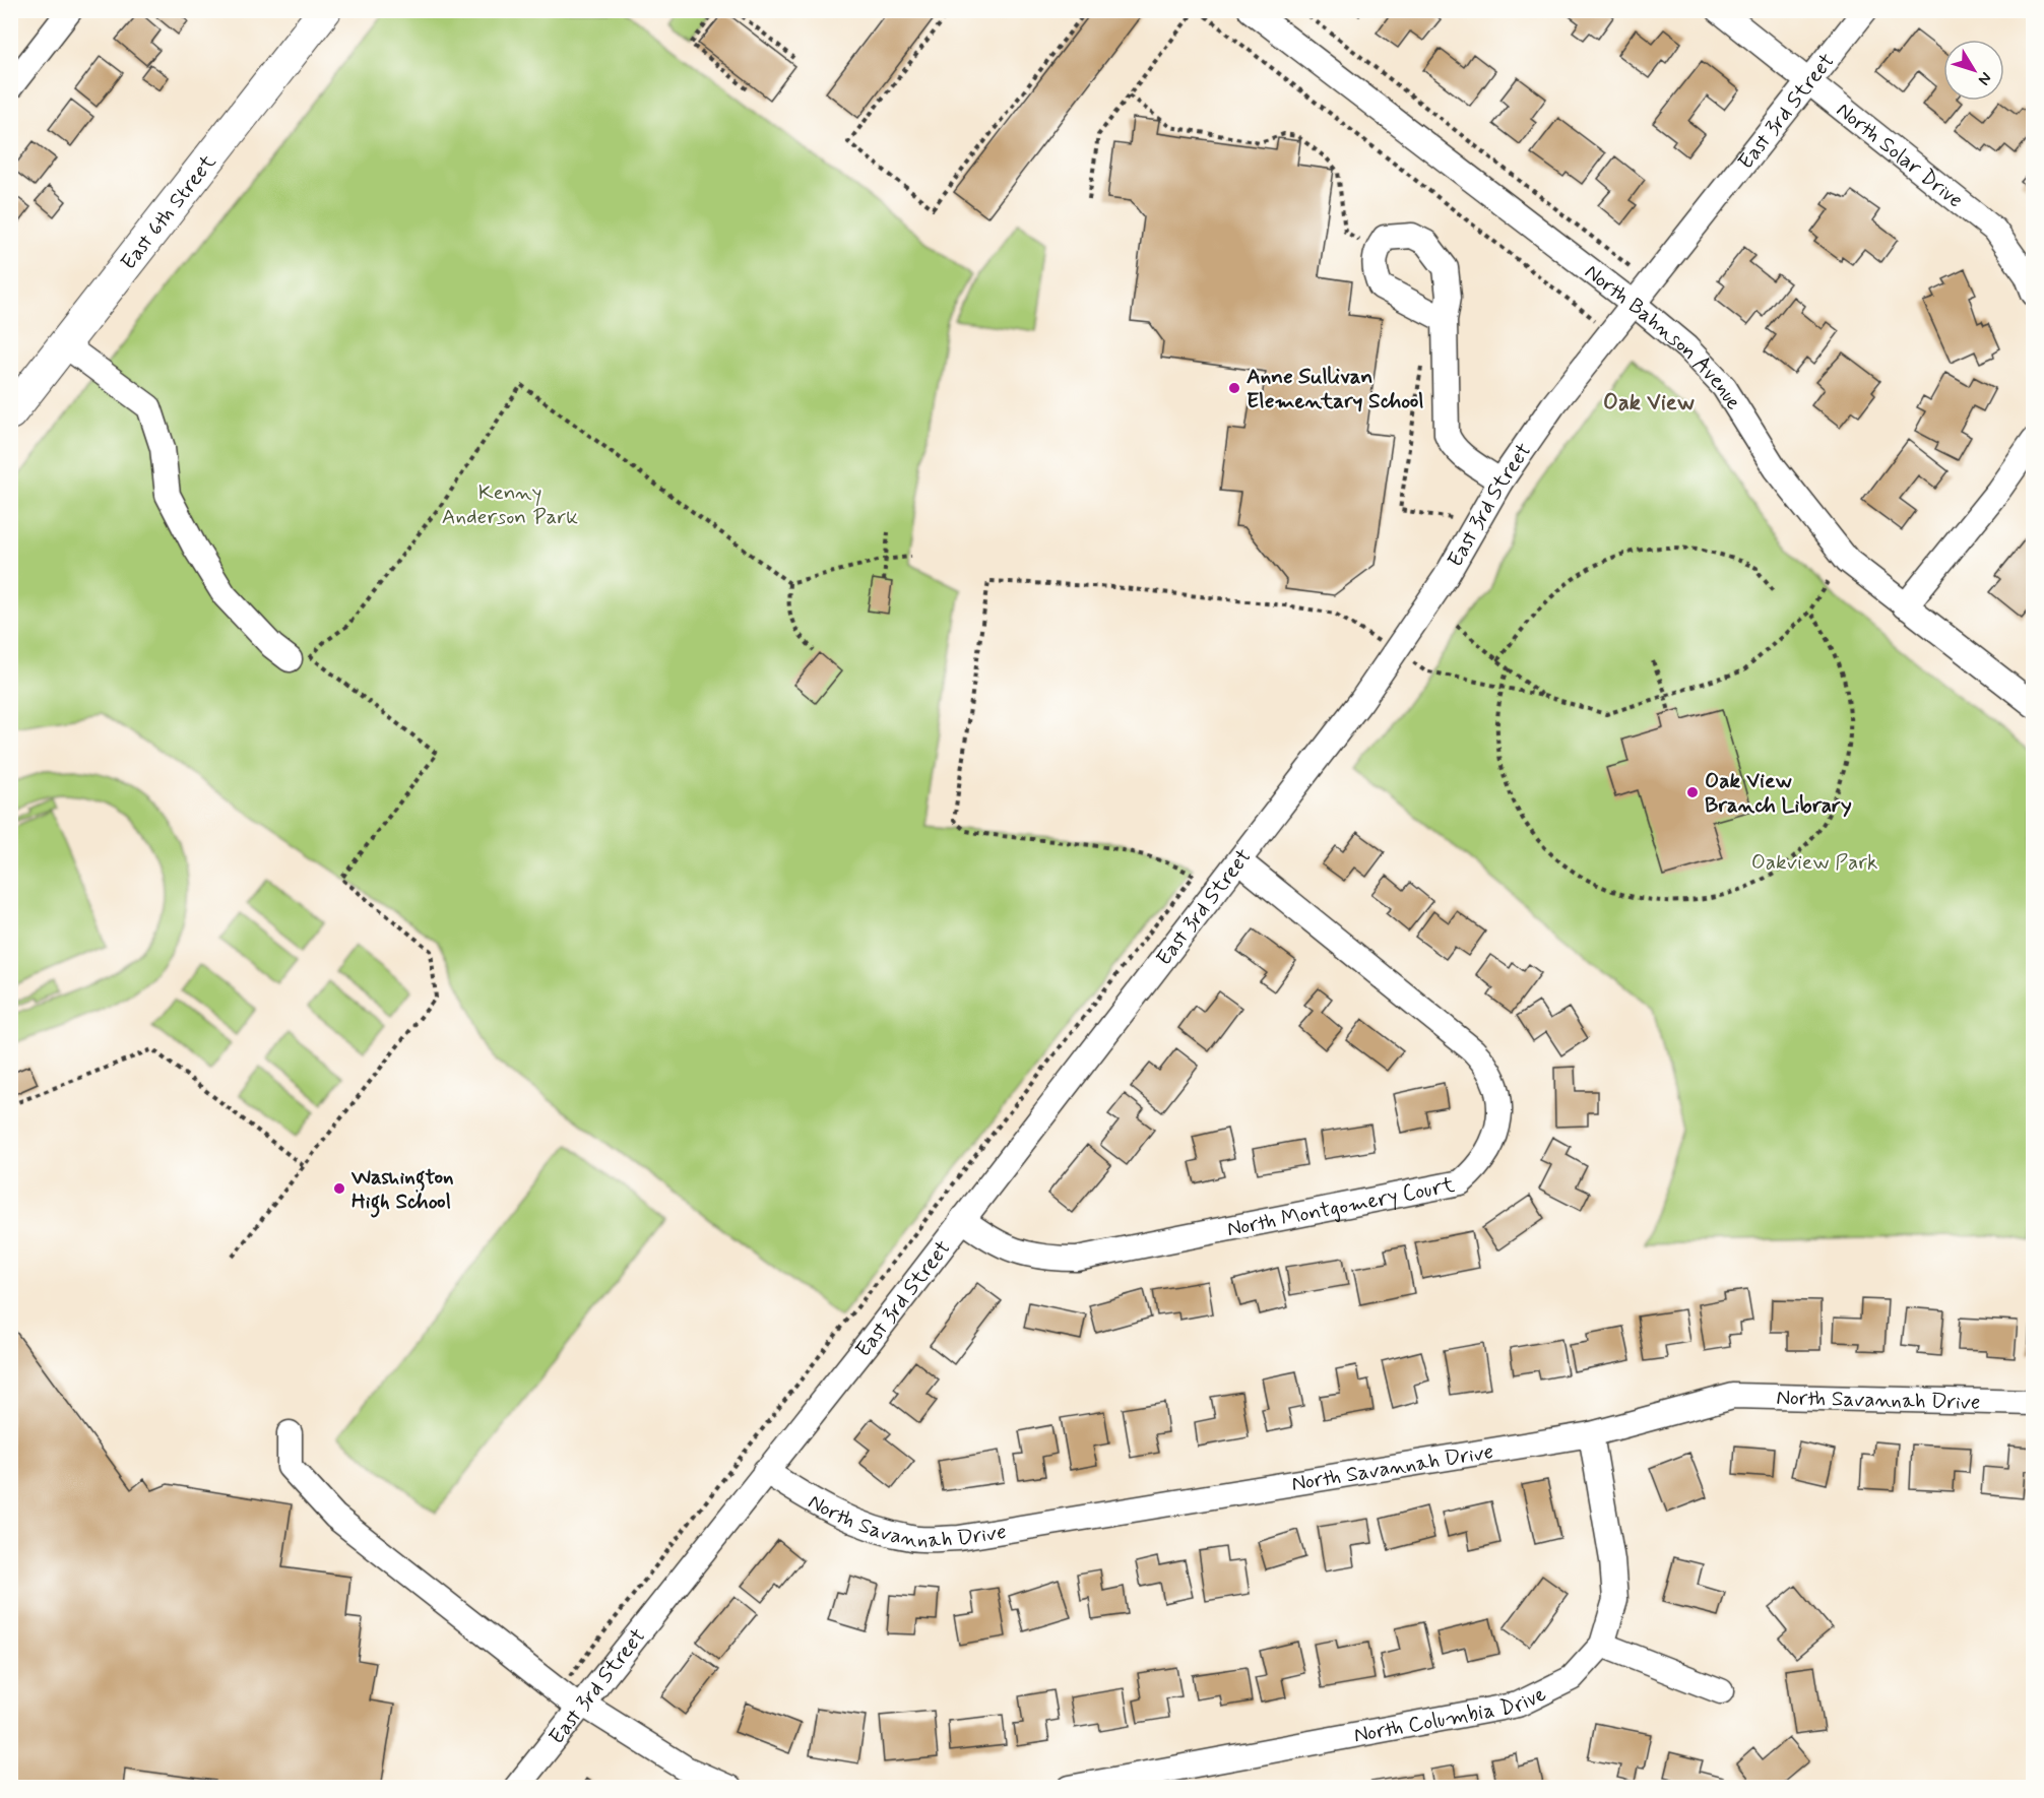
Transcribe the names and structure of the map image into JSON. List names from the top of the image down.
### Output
{
  "streets": {
    "main road": ["East 6th Street"],
    "street": [
      "East 3rd Street",
      "North Solar Drive",
      "North Bahnson Avenue",
      "North Montgomery Court",
      "North Savannah Drive",
      "North Columbia Drive"
    ]
  },
  "crossings": [
    ["East 3rd Street", "North Solar Drive"],
    ["East 3rd Street", "North Bahnson Avenue"],
    ["East 3rd Street", "North Montgomery Court"],
    ["East 3rd Street", "North Savannah Drive"],
    ["North Savannah Drive", "North Columbia Drive"]
  ],
  "districts": ["Oak View"],
  "parks": ["Kenny Anderson Park", "Oakview Park"],
  "places": ["Anne Sullivan Elementary School", "Oak View Branch Library", "Washington High School"],
  "north": "bottom right"
}
